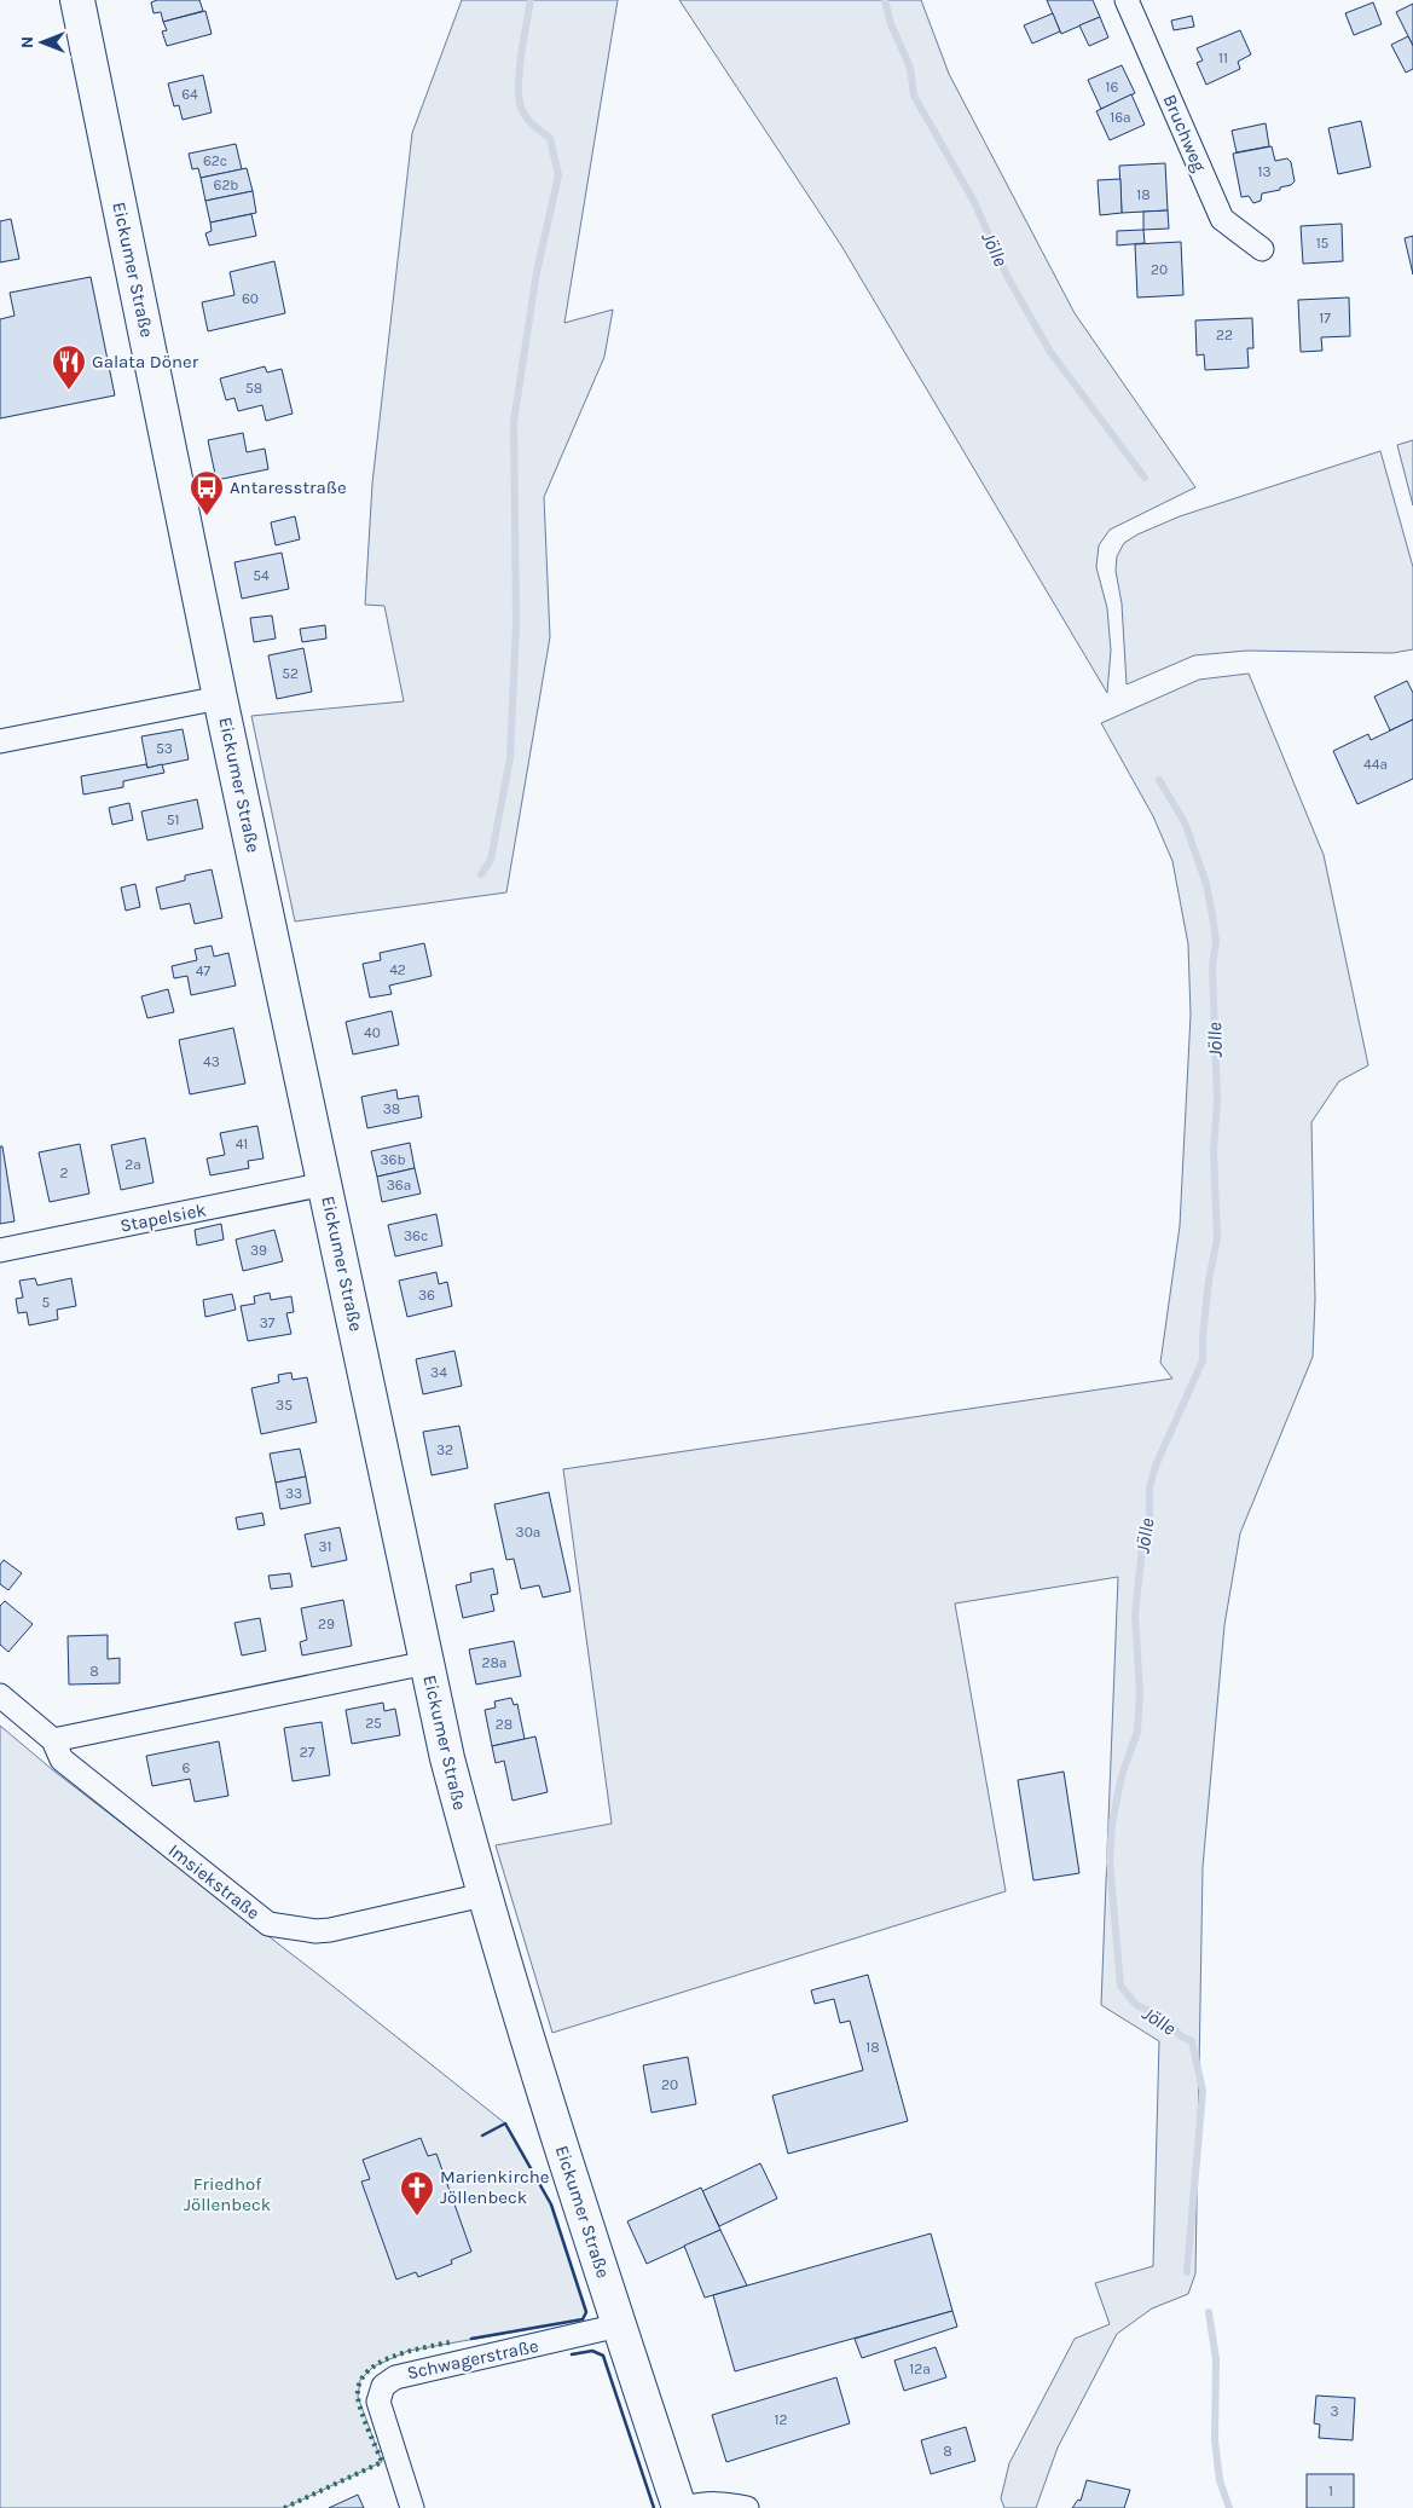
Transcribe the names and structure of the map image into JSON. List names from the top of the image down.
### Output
{
  "streets": {
    "main road": ["Eickumer Straße"],
    "street": [
      "Bruchweg",
      "Stapelsiek",
      "Imsiekstraße",
      "Schwagerstraße"
    ]
  },
  "crossings": [
    ["Eickumer Straße", "Stapelsiek"],
    ["Eickumer Straße", "Imsiekstraße"],
    ["Eickumer Straße", "Schwagerstraße"]
  ],
  "water": ["Jölle"],
  "parks": ["Friedhof Jöllenbeck"],
  "places": {
    "restaurant": ["Galata Döner"],
    "bus stop": ["Antaresstraße"],
    "church": ["Marienkirche Jöllenbeck"]
  },
  "house_numbers": [
    "11",
    "16",
    "64",
    "16a",
    "62c",
    "13",
    "62b",
    "18",
    "15",
    "20",
    "60",
    "17",
    "22",
    "58",
    "54",
    "52",
    "53",
    "44a",
    "51",
    "42",
    "47",
    "40",
    "43",
    "38",
    "41",
    "36b",
    "2a",
    "2",
    "36a",
    "36c",
    "39",
    "36",
    "5",
    "37",
    "34",
    "35",
    "32",
    "33",
    "30a",
    "31",
    "29",
    "28a",
    "8",
    "25",
    "28",
    "27",
    "6",
    "18",
    "20",
    "12a",
    "3",
    "12",
    "8",
    "1"
  ],
  "north": "left"
}
